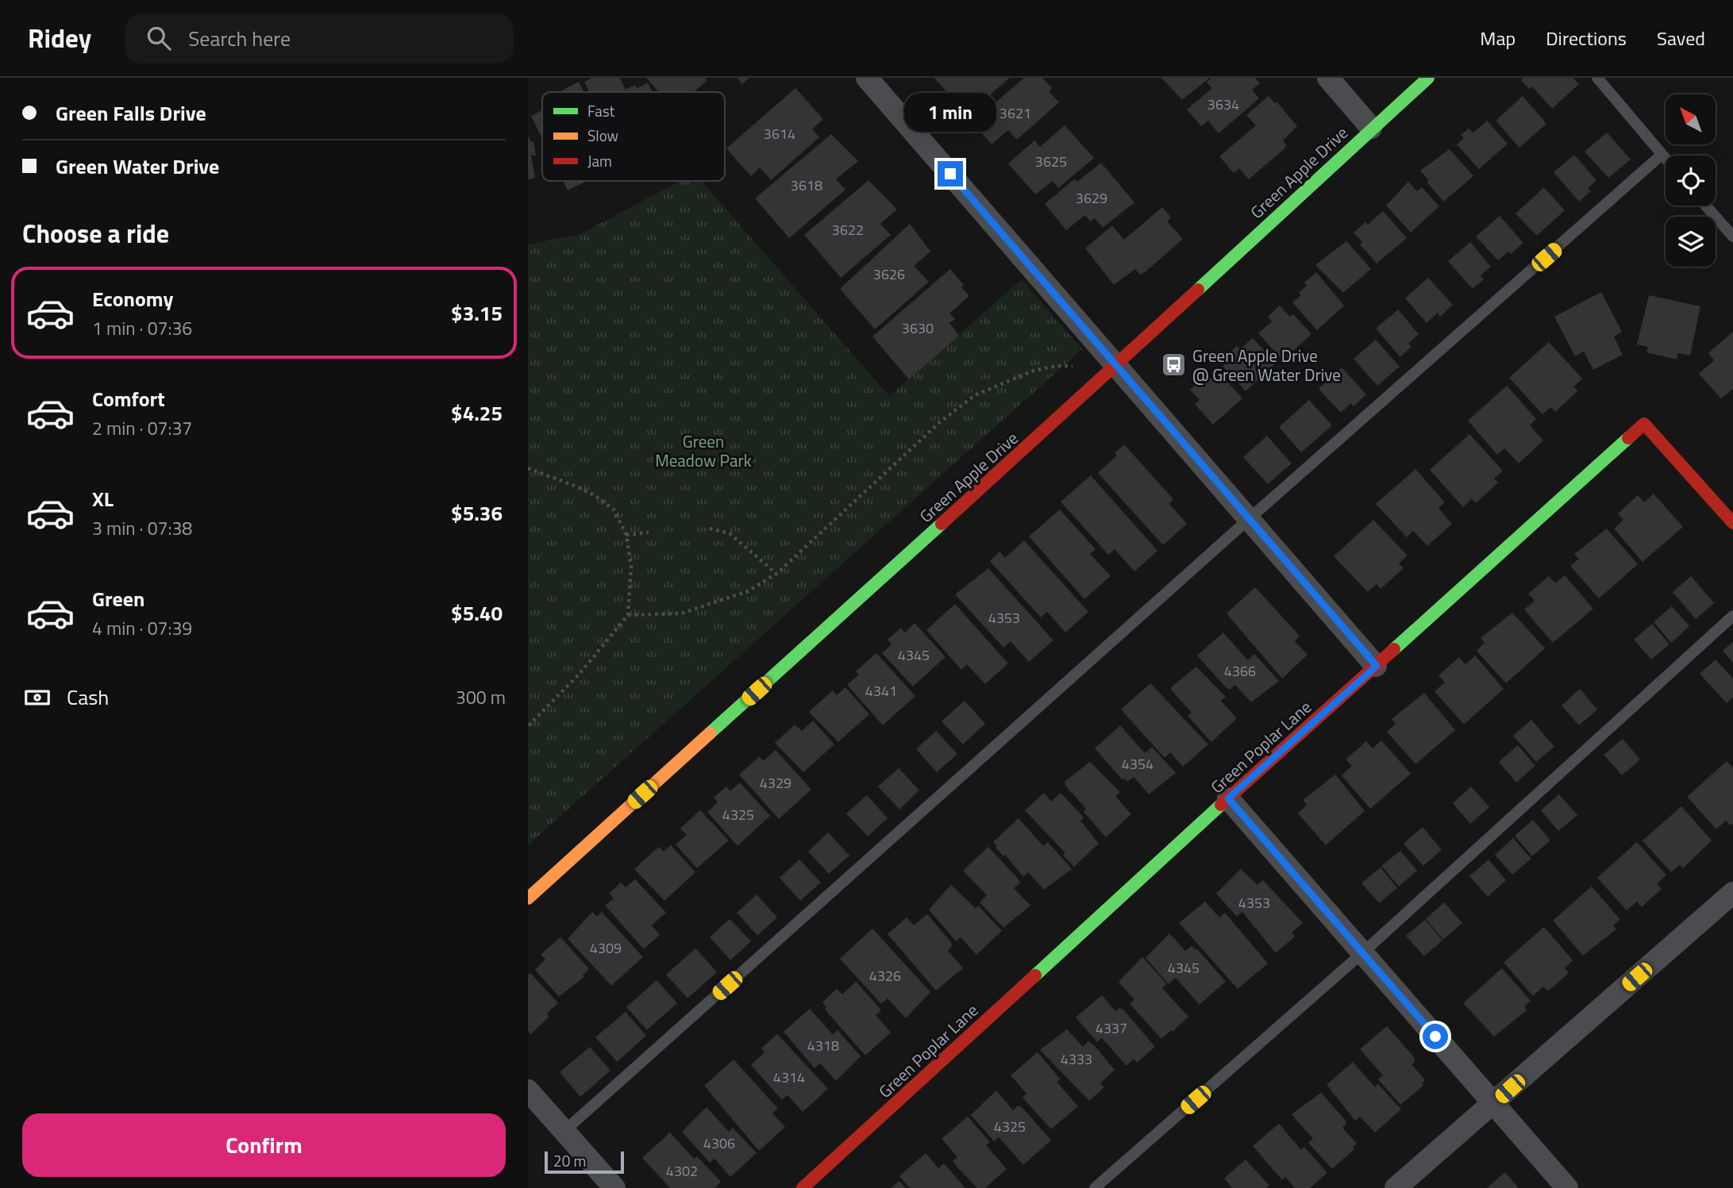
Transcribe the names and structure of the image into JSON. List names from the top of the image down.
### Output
{
  "streets": {
    "street": ["Green Apple Drive", "Green Poplar Lane"]
  },
  "parks": ["Green Meadow Park"],
  "places": {
    "bus stop": ["Green Apple Drive @ Green Water Drive"]
  },
  "house_numbers": [
    "3634",
    "3621",
    "3614",
    "3625",
    "3618",
    "3629",
    "3622",
    "3626",
    "3630",
    "4353",
    "4345",
    "4366",
    "4341",
    "4354",
    "4329",
    "4325",
    "4353",
    "4309",
    "4345",
    "4326",
    "4337",
    "4318",
    "4333",
    "4314",
    "4325",
    "4306",
    "4302"
  ],
  "legend": ["Fast", "Slow", "Jam"],
  "scale_bar": "20 m",
  "north": "top left",
  "page": {
    "header": "Ridey",
    "search": "Search here",
    "nav": ["Map", "Directions", "Saved"],
    "banner": ["Green Falls Drive", "Green Water Drive"],
    "bubble": "1 min",
    "heading": "Choose a ride",
    "list": [
      {
        "name": "Economy",
        "note": "1 min · 07:36",
        "value": "$3.15"
      },
      {
        "name": "Comfort",
        "note": "2 min · 07:37",
        "value": "$4.25"
      },
      {
        "name": "XL",
        "note": "3 min · 07:38",
        "value": "$5.36"
      },
      {
        "name": "Green",
        "note": "4 min · 07:39",
        "value": "$5.40"
      }
    ],
    "pay": ["Cash", "300 m"],
    "buttons": "Confirm",
    "scale": "20 m"
  }
}
